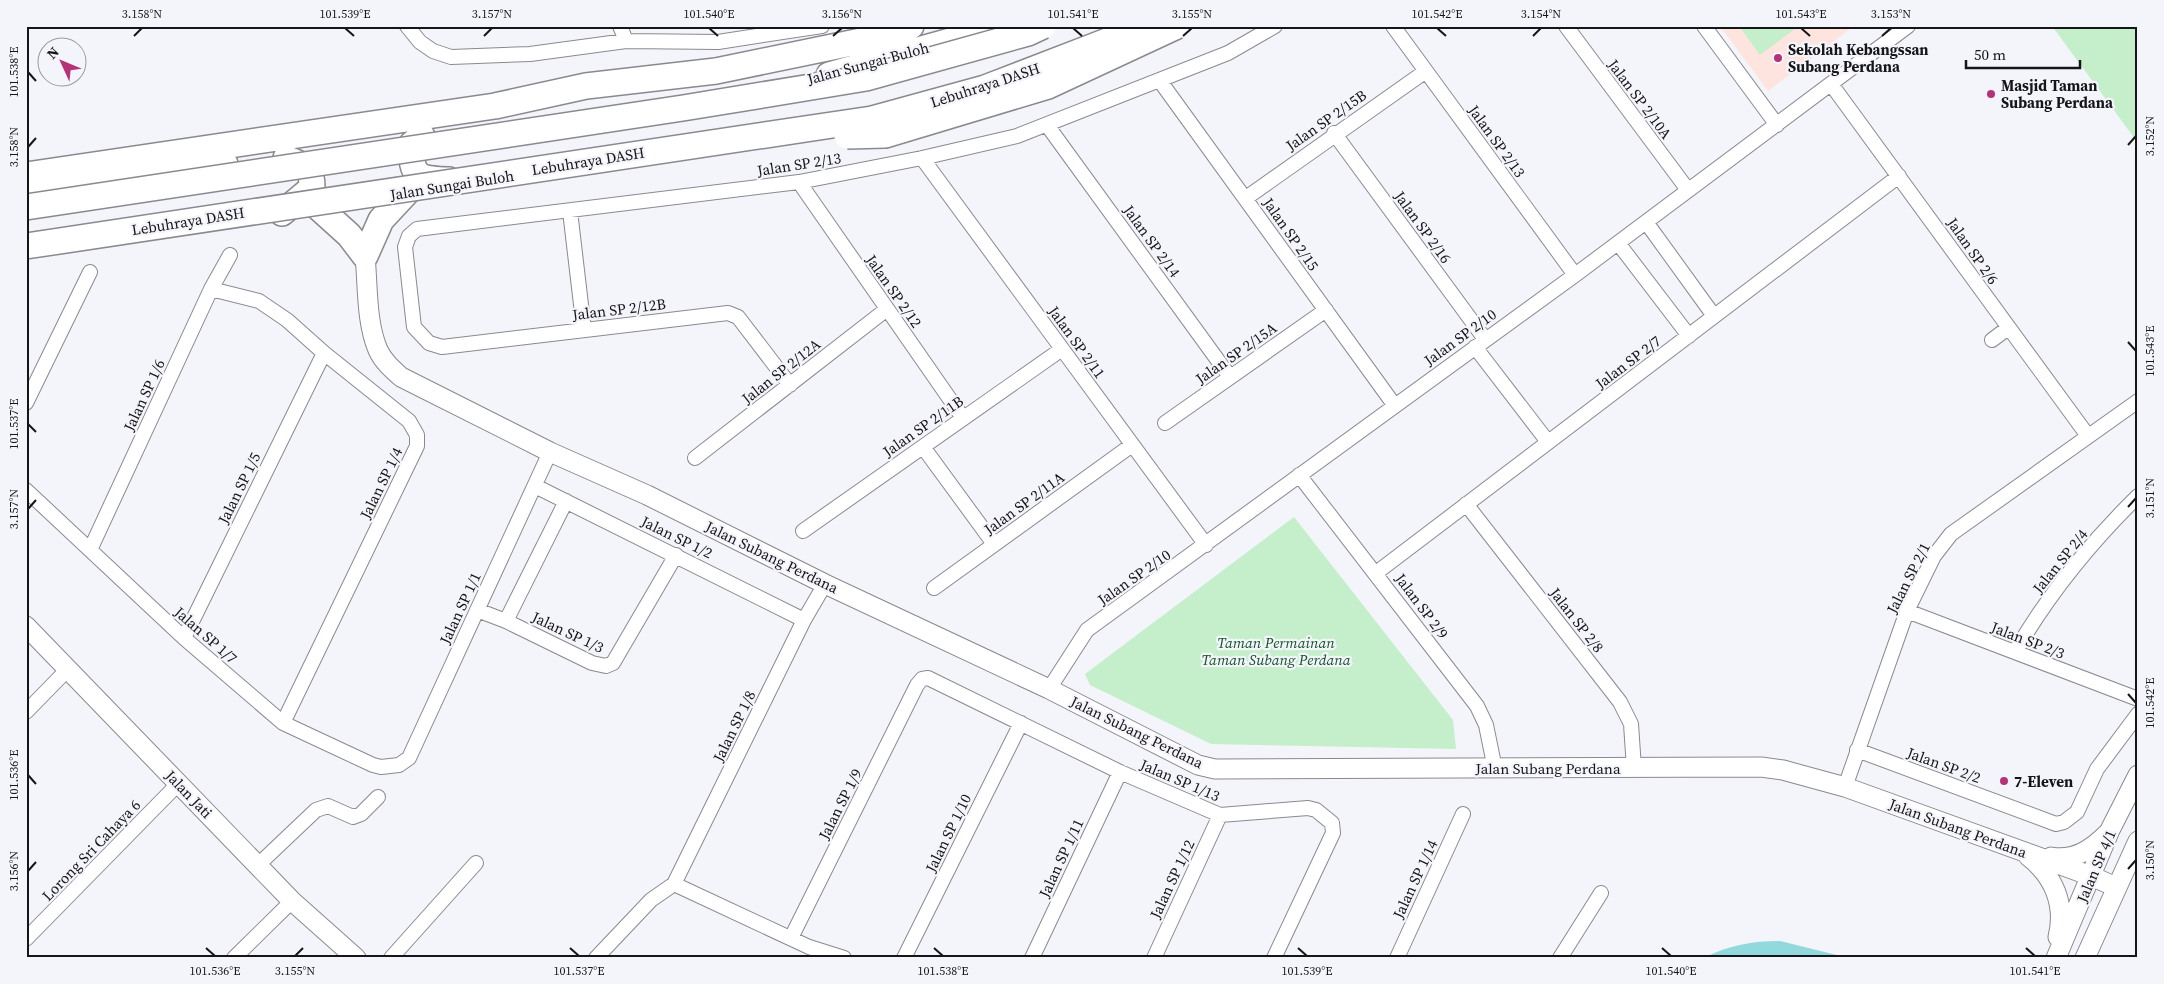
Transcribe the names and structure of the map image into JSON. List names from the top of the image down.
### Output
{
  "streets": {
    "highway": ["Jalan Sungai Buloh", "Lebuhraya DASH"],
    "street": [
      "Jalan SP 2/10A",
      "Jalan SP 2/15B",
      "Jalan SP 2/13",
      "Jalan SP 2/16",
      "Jalan SP 2/15",
      "Jalan SP 2/14",
      "Jalan SP 2/6",
      "Jalan SP 2/12",
      "Jalan SP 2/12B",
      "Jalan SP 2/10",
      "Jalan SP 2/11",
      "Jalan SP 2/15A",
      "Jalan SP 2/7",
      "Jalan SP 2/12A",
      "Jalan SP 1/6",
      "Jalan SP 2/11B",
      "Jalan SP 1/4",
      "Jalan SP 1/5",
      "Jalan SP 2/11A",
      "Jalan SP 1/2",
      "Jalan Subang Perdana",
      "Jalan SP 2/4",
      "Jalan SP 2/1",
      "Jalan SP 2/9",
      "Jalan SP 1/1",
      "Jalan SP 2/8",
      "Jalan SP 1/3",
      "Jalan SP 1/7",
      "Jalan SP 2/3",
      "Jalan SP 1/8",
      "Jalan SP 2/2",
      "Jalan SP 1/13",
      "Jalan Jati",
      "Jalan SP 1/9",
      "Jalan SP 1/10",
      "Lorong Sri Cahaya 6",
      "Jalan SP 1/11",
      "Jalan SP 4/1",
      "Jalan SP 1/12",
      "Jalan SP 1/14"
    ]
  },
  "crossings": [
    ["Jalan Sungai Buloh", "Lebuhraya DASH"],
    ["Jalan SP 2/10A", "Jalan SP 2/10"],
    ["Jalan SP 2/15B", "Jalan SP 2/13"],
    ["Jalan SP 2/15B", "Jalan SP 2/16"],
    ["Jalan SP 2/15B", "Jalan SP 2/15"],
    ["Jalan SP 2/13", "Jalan SP 2/15"],
    ["Jalan SP 2/13", "Jalan SP 2/14"],
    ["Jalan SP 2/13", "Jalan SP 2/12"],
    ["Jalan SP 2/13", "Jalan SP 2/12B"],
    ["Jalan SP 2/13", "Jalan SP 2/10"],
    ["Jalan SP 2/13", "Jalan SP 2/11"],
    ["Jalan SP 2/16", "Jalan SP 2/10"],
    ["Jalan SP 2/16", "Jalan SP 2/7"],
    ["Jalan SP 2/15", "Jalan SP 2/10"],
    ["Jalan SP 2/15", "Jalan SP 2/15A"],
    ["Jalan SP 2/14", "Jalan SP 2/15A"],
    ["Jalan SP 2/6", "Jalan SP 2/10"],
    ["Jalan SP 2/6", "Jalan SP 2/7"],
    ["Jalan SP 2/6", "Jalan SP 2/1"],
    ["Jalan SP 2/12", "Jalan SP 2/12A"],
    ["Jalan SP 2/12", "Jalan SP 2/11B"],
    ["Jalan SP 2/12B", "Jalan SP 2/12A"],
    ["Jalan SP 2/10", "Jalan SP 2/11"],
    ["Jalan SP 2/10", "Jalan Subang Perdana"],
    ["Jalan SP 2/10", "Jalan SP 2/9"],
    ["Jalan SP 2/11", "Jalan SP 2/11B"],
    ["Jalan SP 2/11", "Jalan SP 2/11A"],
    ["Jalan SP 2/7", "Jalan SP 2/9"],
    ["Jalan SP 2/7", "Jalan SP 2/8"],
    ["Jalan SP 1/6", "Jalan SP 1/4"],
    ["Jalan SP 1/6", "Jalan SP 1/7"],
    ["Jalan SP 1/4", "Jalan SP 1/5"],
    ["Jalan SP 1/4", "Jalan SP 1/7"],
    ["Jalan SP 1/5", "Jalan SP 1/7"],
    ["Jalan SP 1/2", "Jalan SP 1/1"],
    ["Jalan SP 1/2", "Jalan SP 1/3"],
    ["Jalan SP 1/2", "Jalan SP 1/8"],
    ["Jalan Subang Perdana", "Jalan SP 2/1"],
    ["Jalan Subang Perdana", "Jalan SP 2/9"],
    ["Jalan Subang Perdana", "Jalan SP 1/1"],
    ["Jalan Subang Perdana", "Jalan SP 2/8"],
    ["Jalan Subang Perdana", "Jalan SP 1/8"],
    ["Jalan Subang Perdana", "Jalan SP 4/1"],
    ["Jalan SP 2/4", "Jalan SP 2/3"],
    ["Jalan SP 2/1", "Jalan SP 2/3"],
    ["Jalan SP 2/1", "Jalan SP 2/2"],
    ["Jalan SP 1/1", "Jalan SP 1/3"],
    ["Jalan SP 1/1", "Jalan SP 1/7"],
    ["Jalan SP 1/13", "Jalan SP 1/9"],
    ["Jalan SP 1/13", "Jalan SP 1/10"],
    ["Jalan SP 1/13", "Jalan SP 1/11"],
    ["Jalan SP 1/13", "Jalan SP 1/12"],
    ["Jalan Jati", "Lorong Sri Cahaya 6"]
  ],
  "parks": ["Taman Permainan Taman Subang Perdana"],
  "places": ["Sekolah Kebangssan Subang Perdana", "Masjid Taman Subang Perdana", "7-Eleven"],
  "scale_bar": "50 m",
  "north": "top left",
  "coordinates": [
    "3.158°N",
    "101.539°E",
    "3.157°N",
    "101.540°E",
    "3.156°N",
    "101.541°E",
    "3.155°N",
    "101.542°E",
    "3.154°N",
    "101.543°E",
    "3.153°N",
    "101.538°E",
    "3.152°N",
    "101.537°E",
    "3.151°N",
    "101.536°E",
    "3.150°N"
  ]
}
